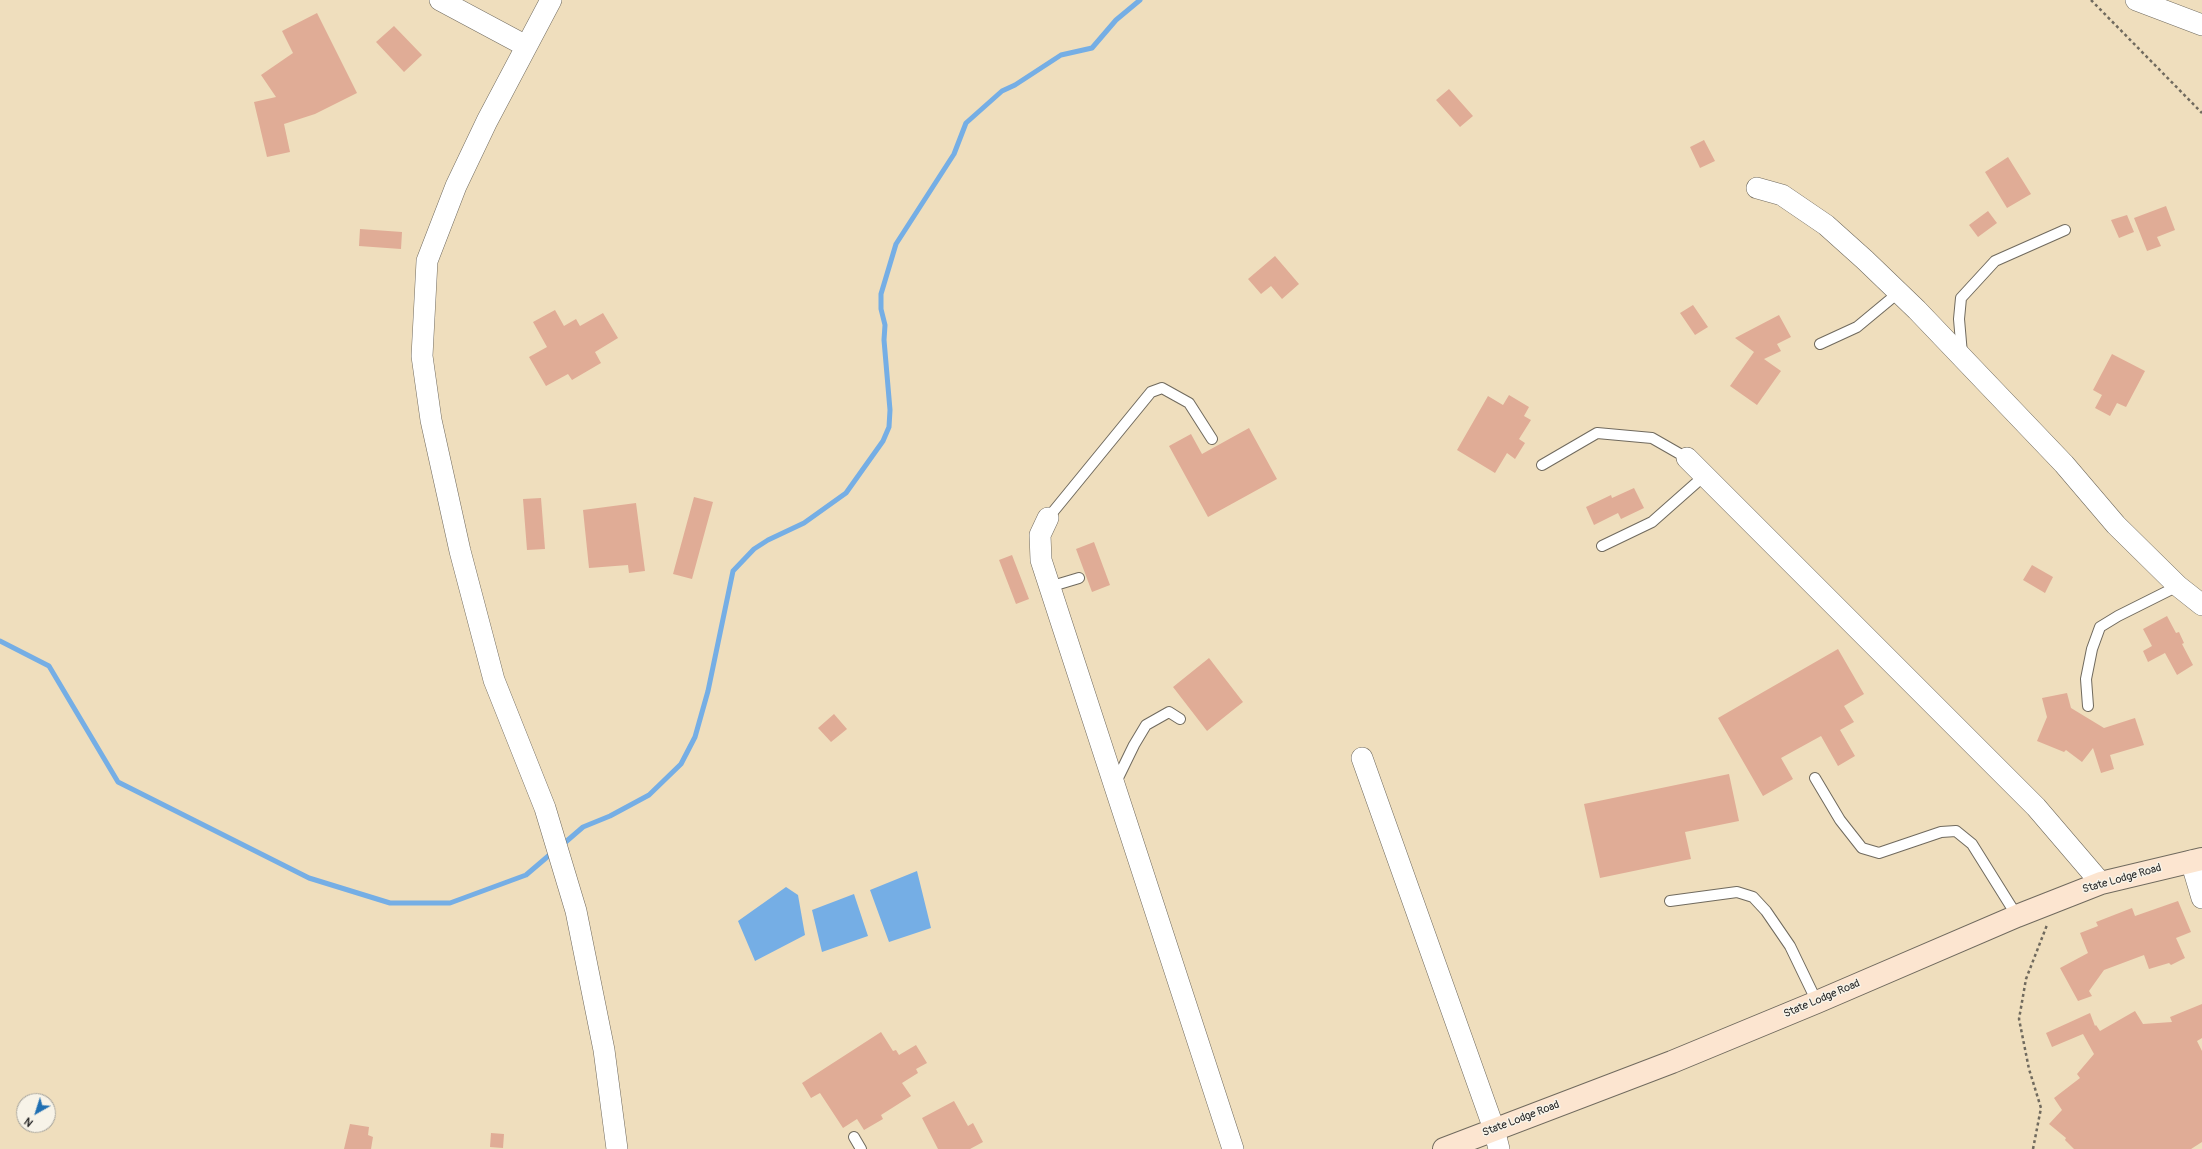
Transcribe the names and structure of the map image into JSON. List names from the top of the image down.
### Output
{
  "streets": {
    "street": ["State Lodge Road"]
  },
  "north": "bottom left"
}
